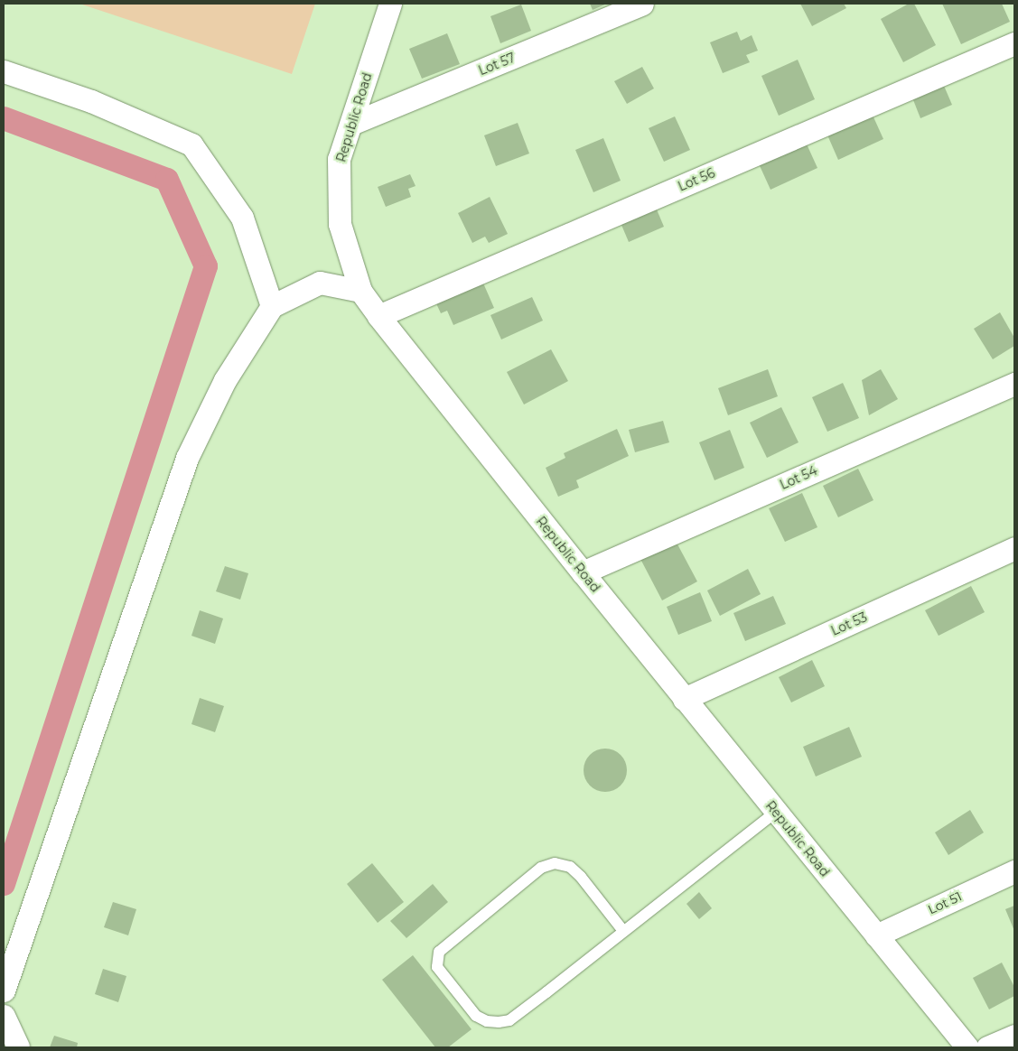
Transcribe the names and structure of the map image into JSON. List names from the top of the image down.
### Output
{
  "streets": {
    "street": [
      "Lot 57",
      "Republic Road",
      "Lot 56",
      "Lot 54",
      "Lot 53",
      "Lot 51"
    ]
  },
  "crossings": [
    ["Lot 57", "Republic Road"],
    ["Republic Road", "Lot 56"],
    ["Republic Road", "Lot 54"],
    ["Republic Road", "Lot 53"],
    ["Republic Road", "Lot 51"]
  ]
}
